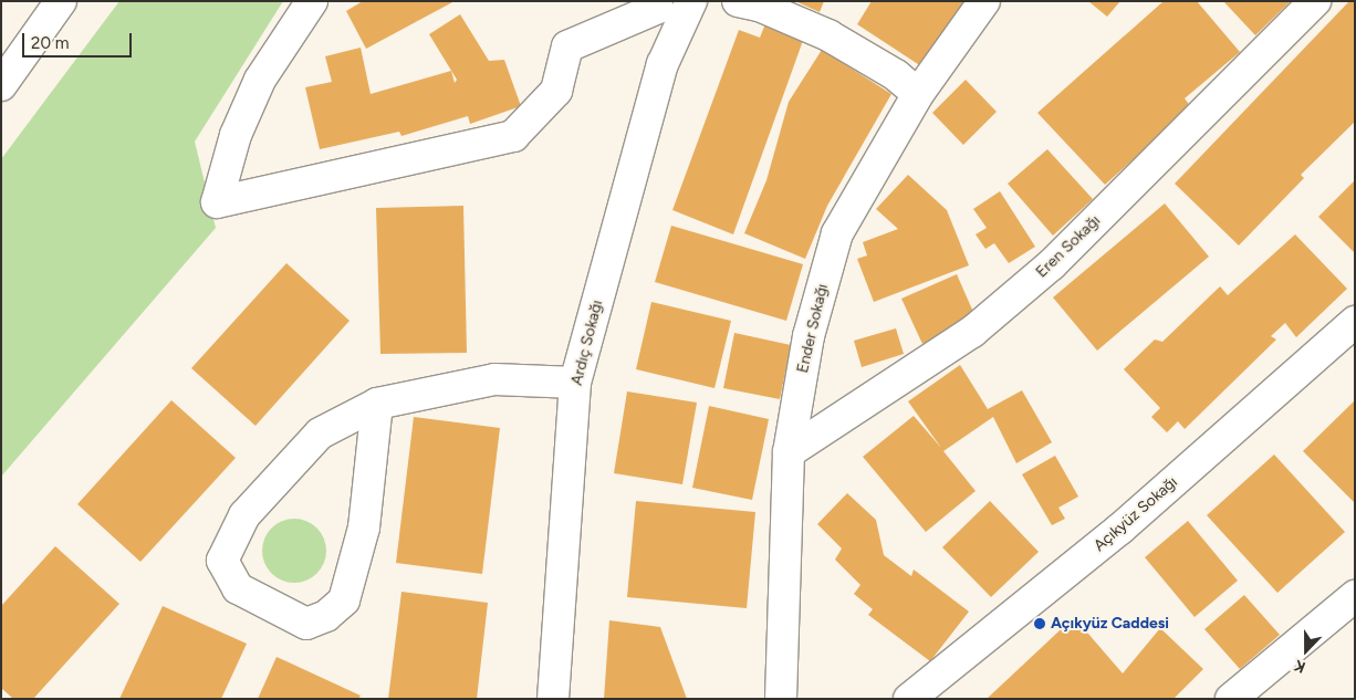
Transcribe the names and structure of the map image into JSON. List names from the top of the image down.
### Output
{
  "streets": {
    "main road": [
      "Eren Sokağı",
      "Ender Sokağı",
      "Ardıç Sokağı",
      "Açıkyüz Sokağı"
    ]
  },
  "crossings": [
    ["Eren Sokağı", "Ender Sokağı"]
  ],
  "places": ["Açıkyüz Caddesi"],
  "scale_bar": "20 m",
  "north": "bottom"
}
